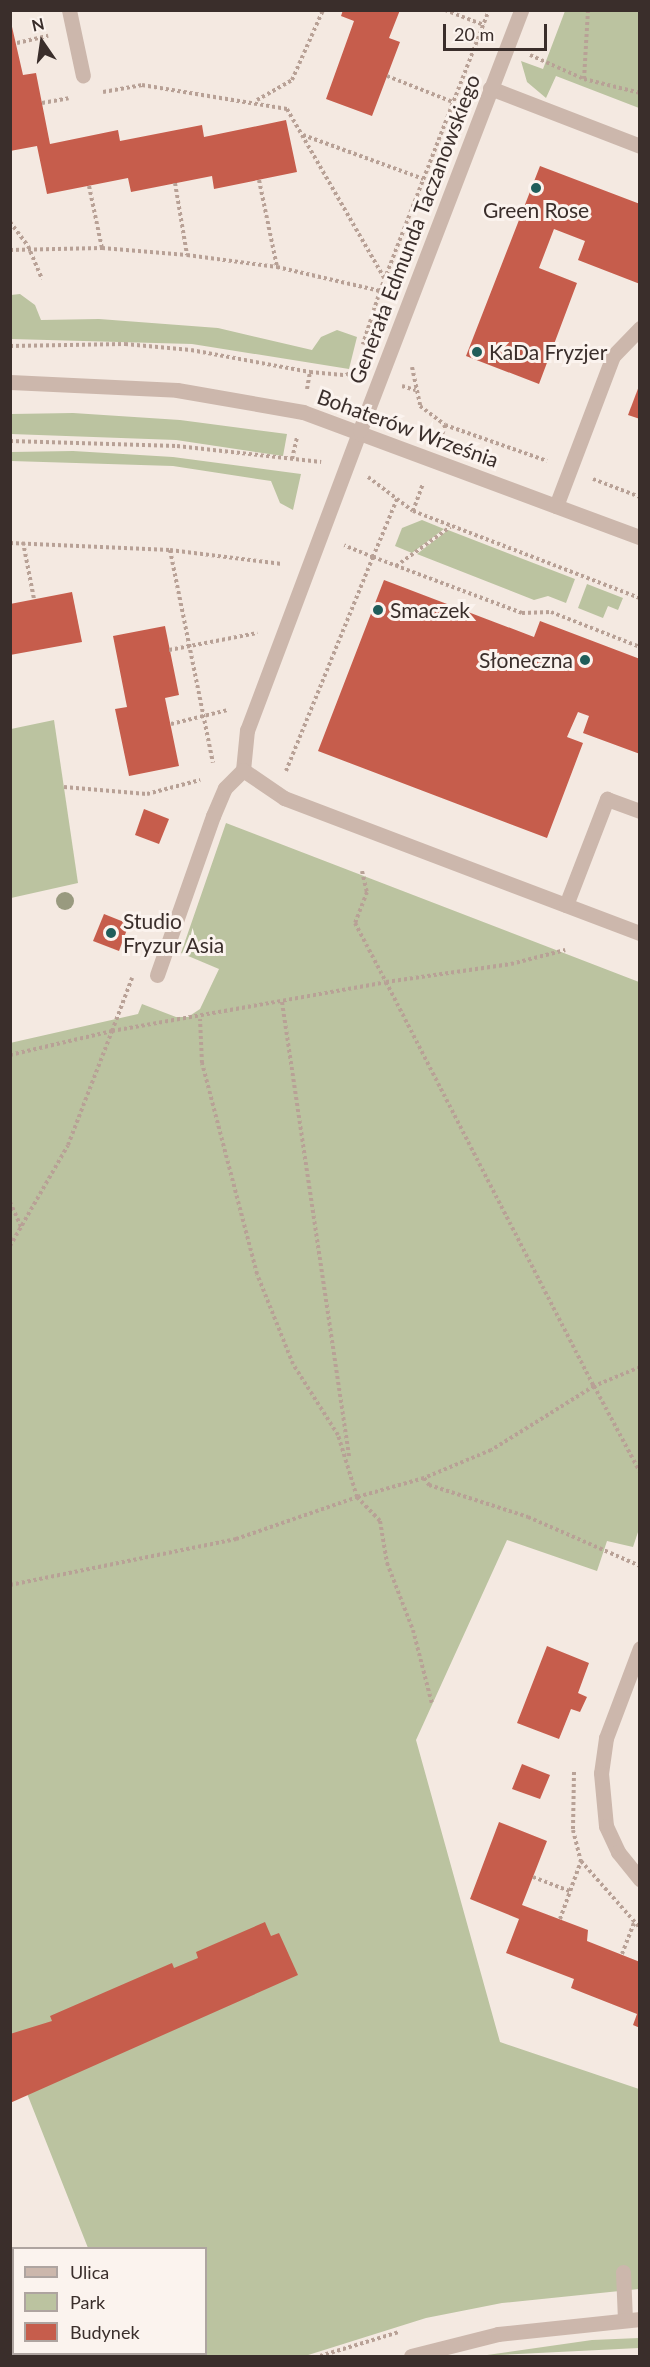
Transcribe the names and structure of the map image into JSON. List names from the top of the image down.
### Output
{
  "streets": {
    "street": ["Generała Edmunda Taczanowskiego", "Bohaterów Września"]
  },
  "crossings": [
    ["Generała Edmunda Taczanowskiego", "Bohaterów Września"]
  ],
  "places": [
    "Green Rose",
    "KaDa Fryzjer",
    "Smaczek",
    "Słoneczna",
    "Studio Fryzur Asia"
  ],
  "legend": ["Ulica", "Park", "Budynek"],
  "scale_bar": "20 m",
  "north": "top"
}
